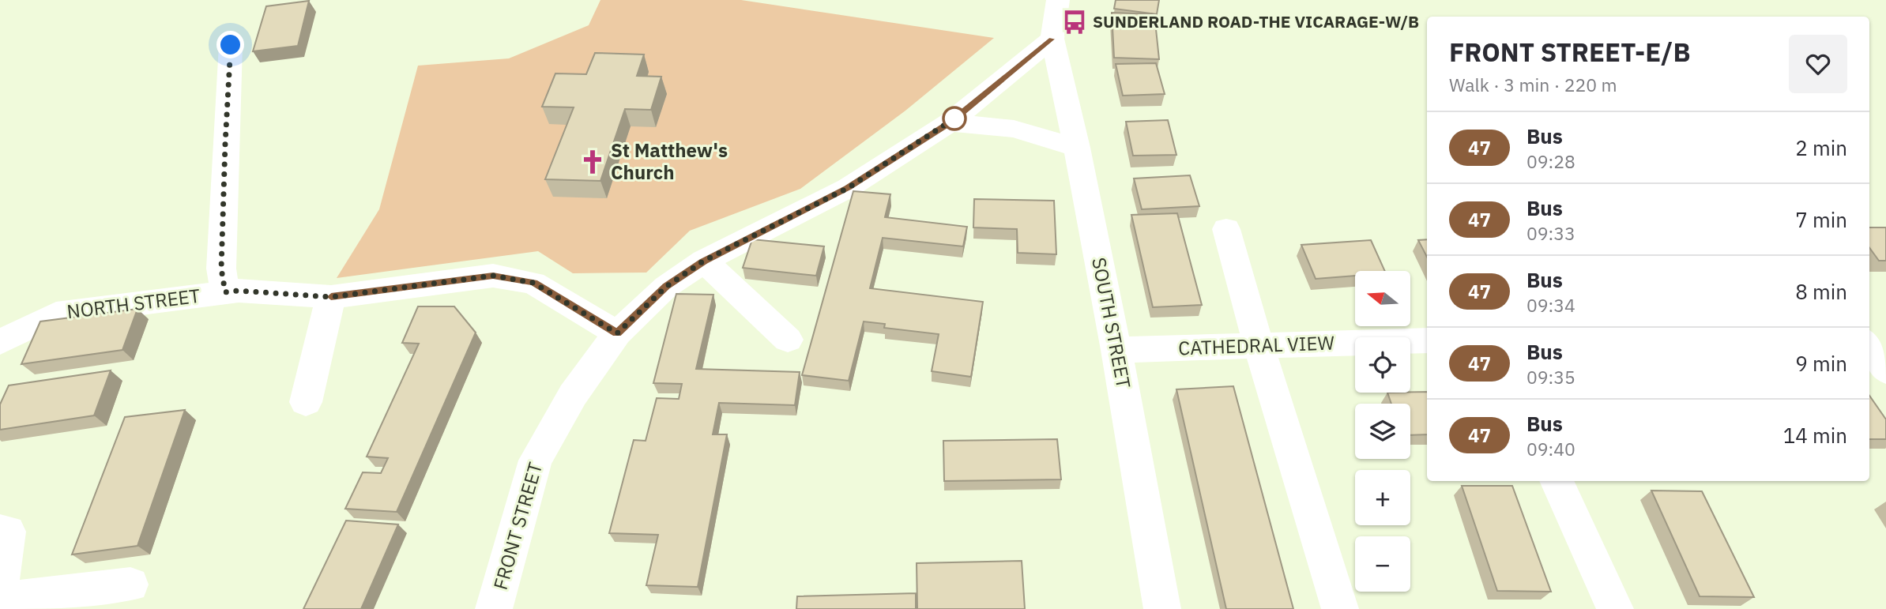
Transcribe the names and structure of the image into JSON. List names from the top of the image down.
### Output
{
  "streets": {
    "street": [
      "NORTH STREET",
      "SOUTH STREET",
      "CATHEDRAL VIEW",
      "FRONT STREET"
    ]
  },
  "crossings": [
    ["NORTH STREET", "FRONT STREET"],
    ["SOUTH STREET", "CATHEDRAL VIEW"],
    ["SOUTH STREET", "FRONT STREET"]
  ],
  "places": {
    "bus stop": ["SUNDERLAND ROAD-THE VICARAGE-W/B"],
    "church": ["St Matthew's Church"]
  },
  "lines": ["bus line 47"],
  "north": "left",
  "page": {
    "heading": ["FRONT STREET-E/B", "Walk · 3 min · 220 m"],
    "list": [
      {
        "mark": "47",
        "name": "Bus",
        "note": "09:28",
        "value": "2 min"
      },
      {
        "mark": "47",
        "name": "Bus",
        "note": "09:33",
        "value": "7 min"
      },
      {
        "mark": "47",
        "name": "Bus",
        "note": "09:34",
        "value": "8 min"
      },
      {
        "mark": "47",
        "name": "Bus",
        "note": "09:35",
        "value": "9 min"
      },
      {
        "mark": "47",
        "name": "Bus",
        "note": "09:40",
        "value": "14 min"
      }
    ],
    "map_buttons": ["+", "−"]
  }
}
